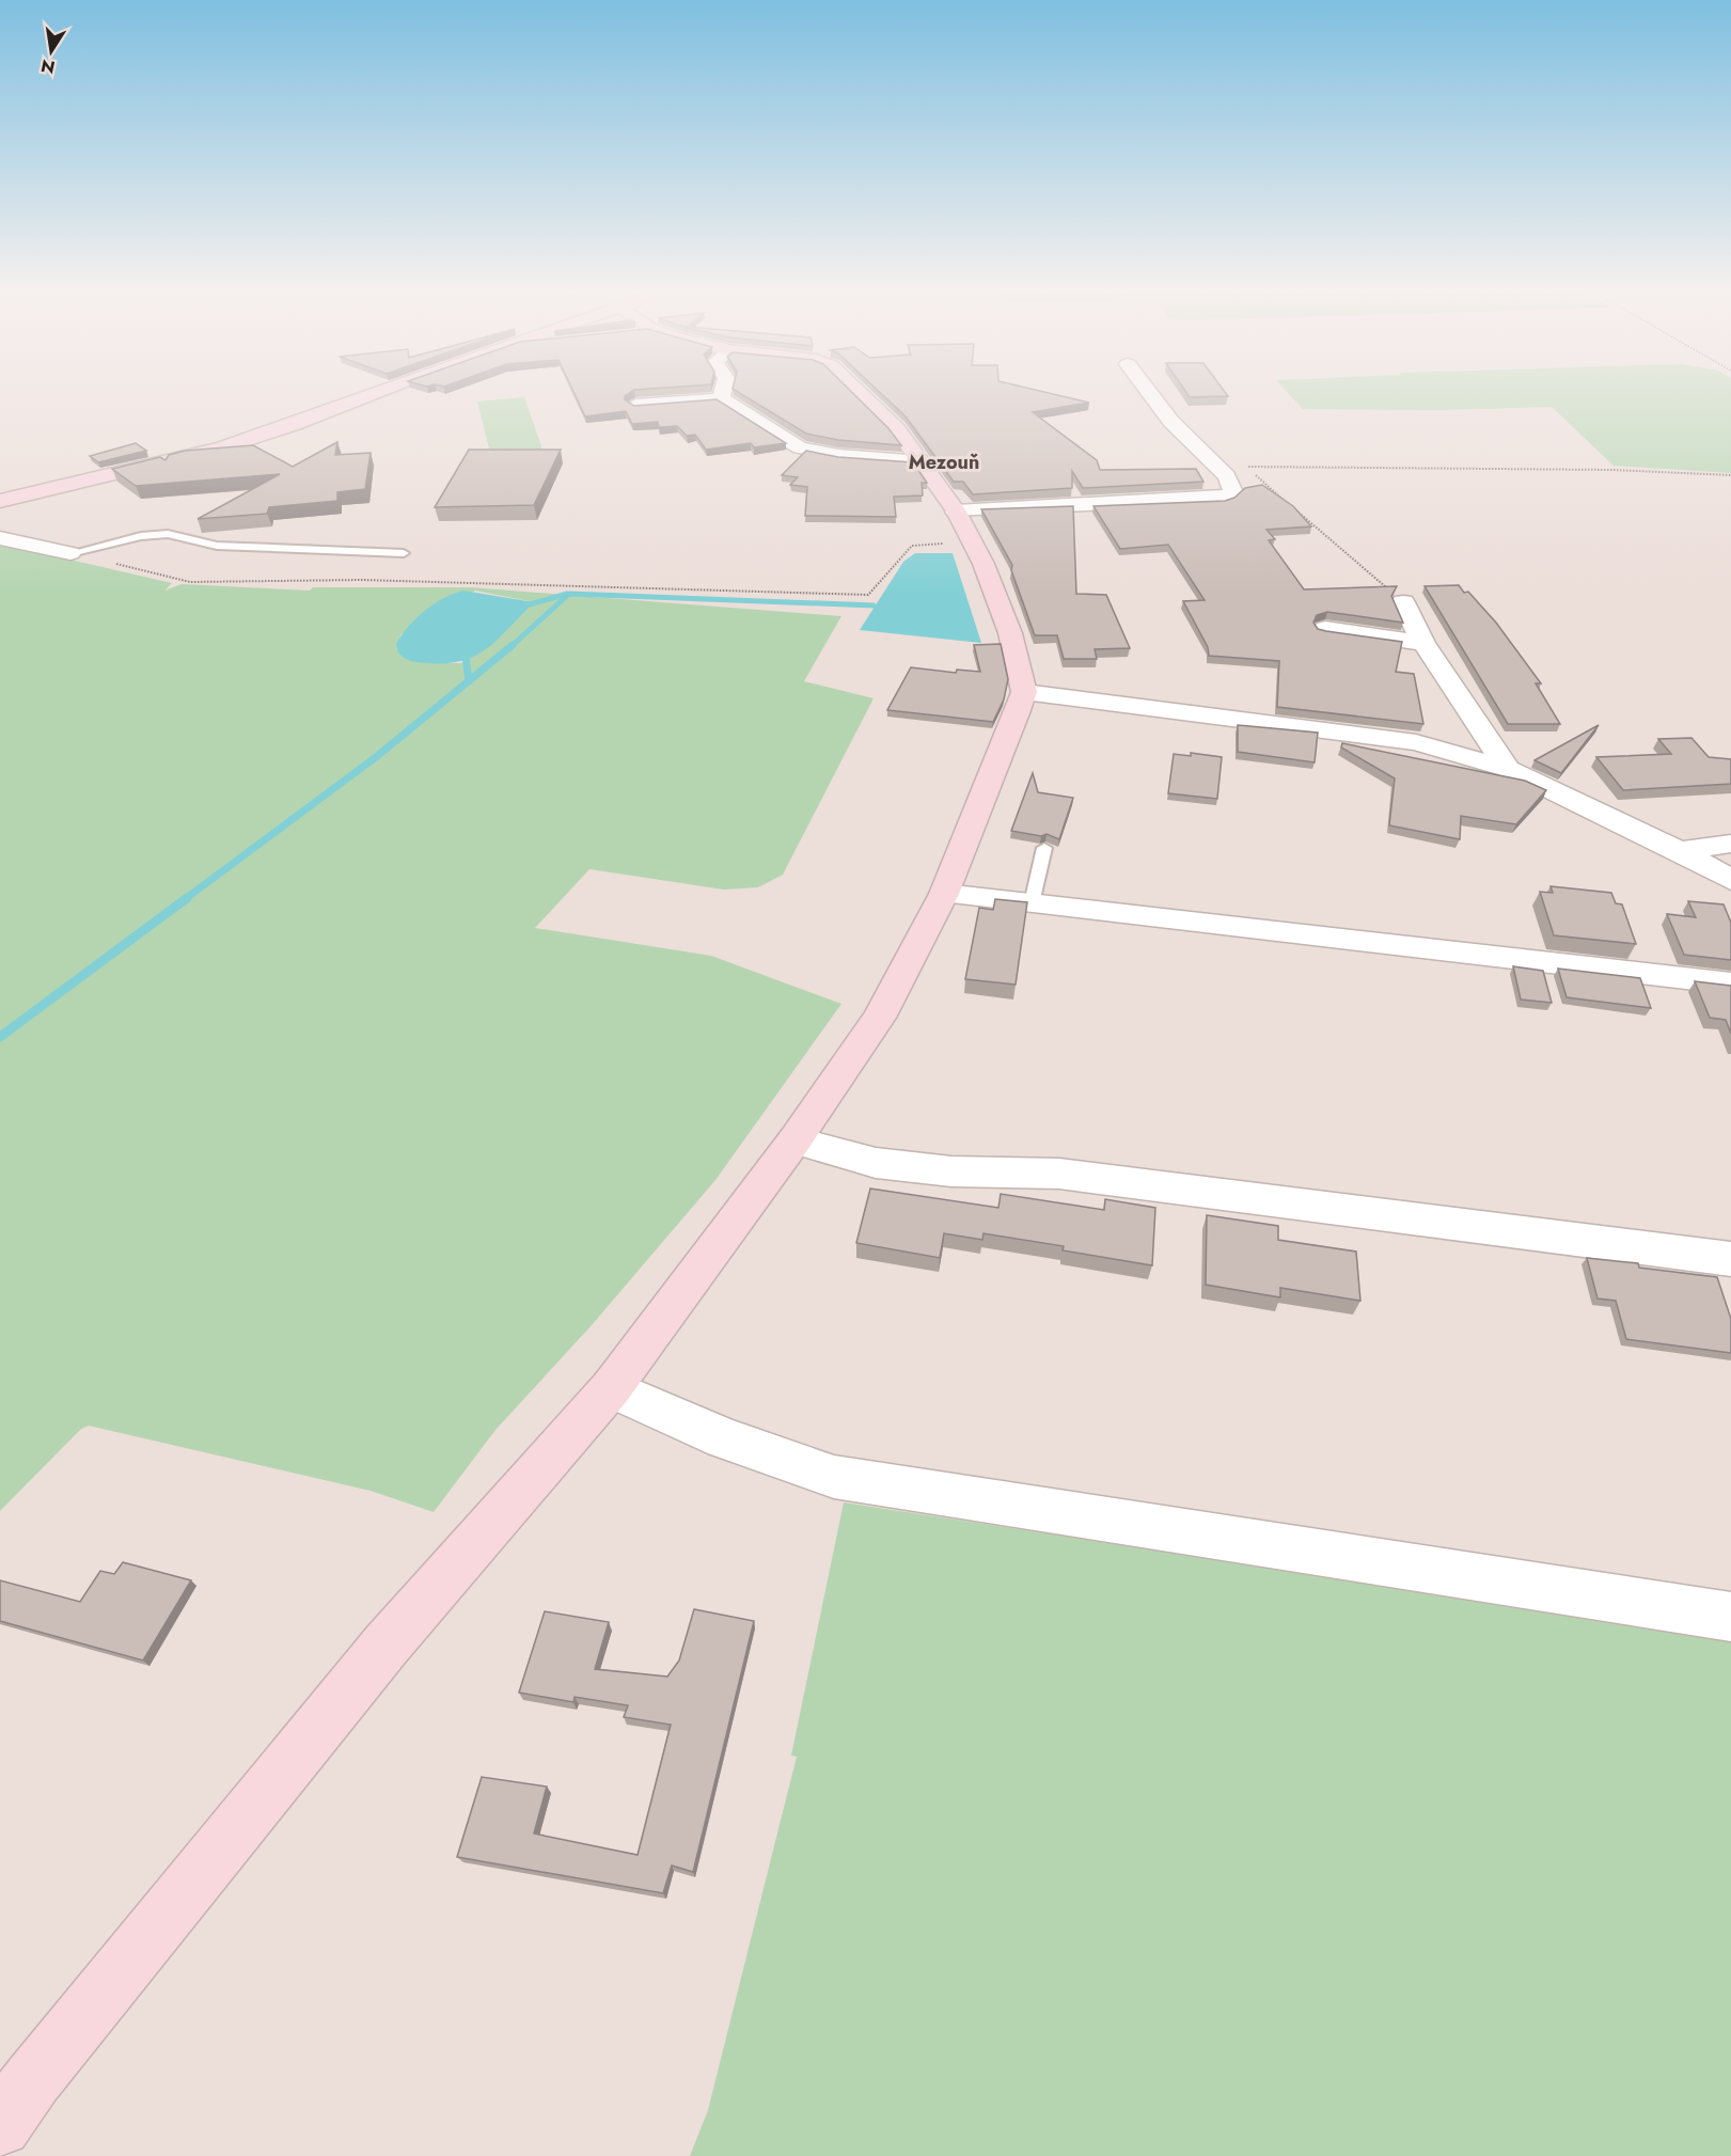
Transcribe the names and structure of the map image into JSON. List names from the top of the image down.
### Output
{
  "districts": ["Mezouň"],
  "north": "bottom"
}
